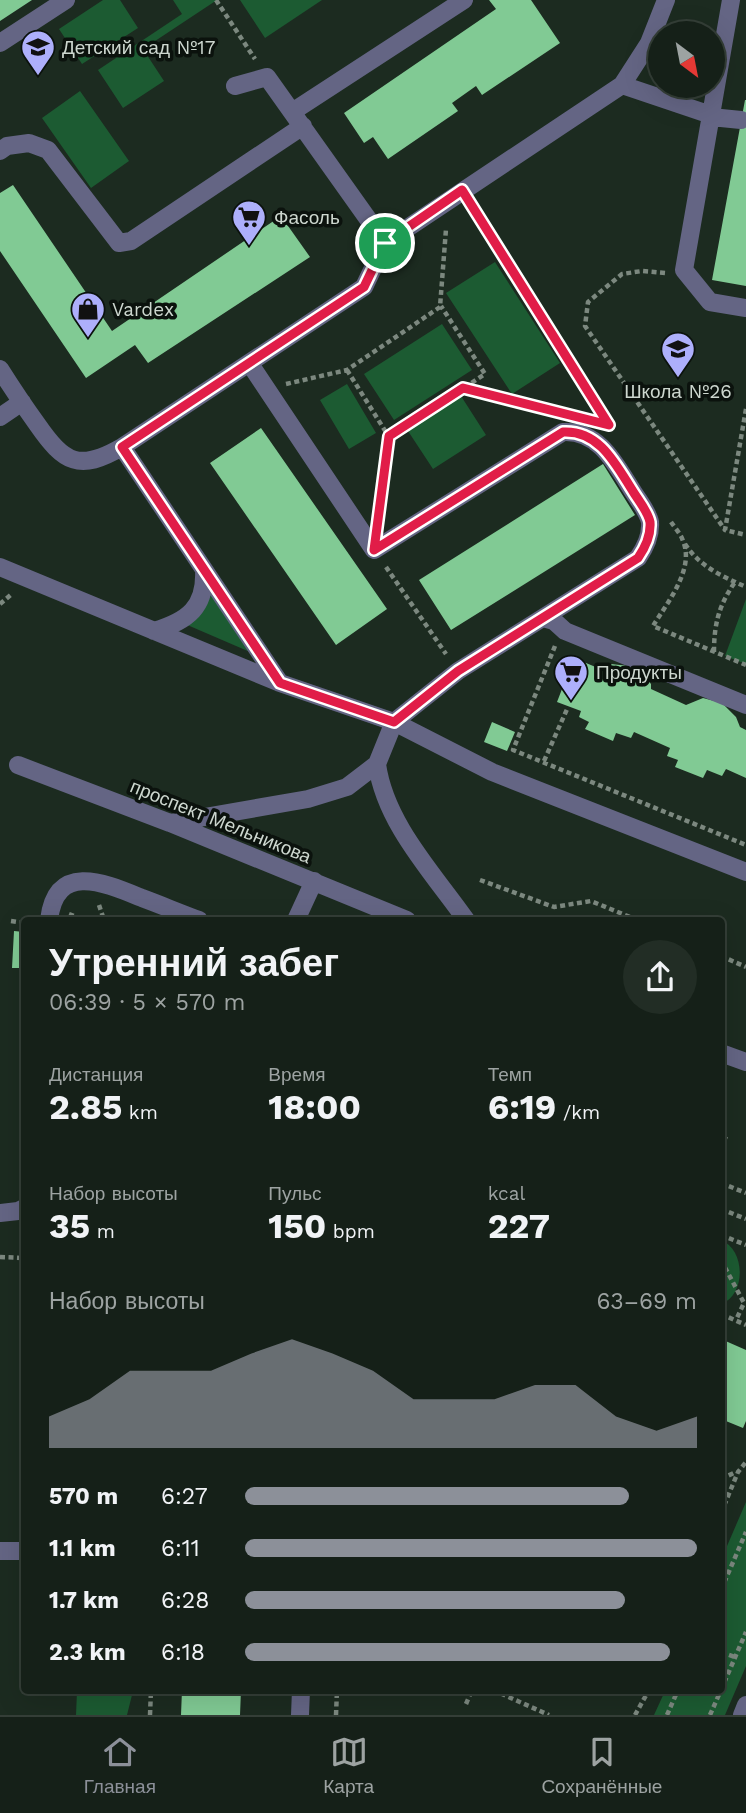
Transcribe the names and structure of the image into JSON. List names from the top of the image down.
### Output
{
  "streets": {
    "street": ["проспект Мельникова"]
  },
  "places": {
    "school or university": ["Детский сад №17", "Школа №26"],
    "supermarket": ["Фасоль", "Продукты"],
    "shop": ["Vardex"]
  },
  "north": "bottom right",
  "page": {
    "heading": ["Утренний забег", "06:39 · 5 × 570 m"],
    "stats": [
      ["Дистанция", "2.85 km"],
      ["Время", "18:00"],
      ["Темп", "6:19 /km"],
      ["Набор высоты", "35 m"],
      ["Пульс", "150 bpm"],
      ["kcal", "227"]
    ],
    "chart": ["Набор высоты", "63–69 m"],
    "list": [
      {
        "name": "570 m",
        "note": "6:27"
      },
      {
        "name": "1.1 km",
        "note": "6:11"
      },
      {
        "name": "1.7 km",
        "note": "6:28"
      },
      {
        "name": "2.3 km",
        "note": "6:18"
      }
    ],
    "tabs": ["Главная", "Карта", "Сохранённые"]
  }
}
